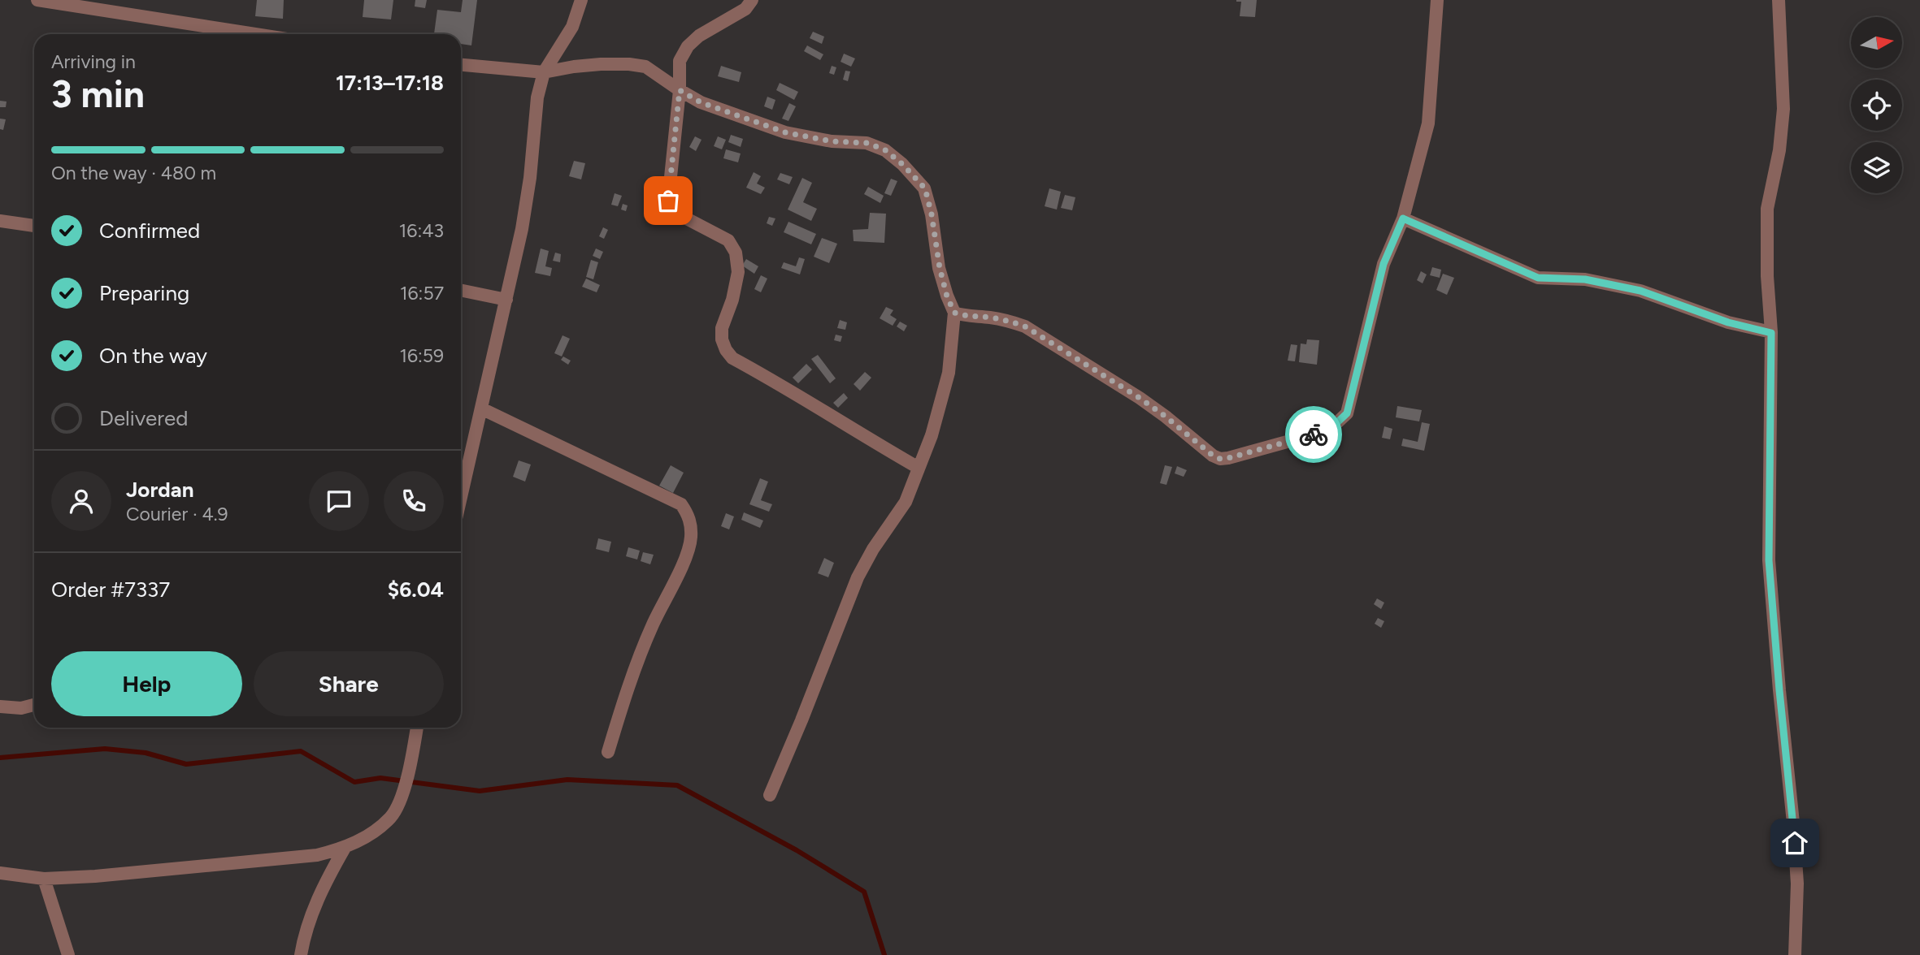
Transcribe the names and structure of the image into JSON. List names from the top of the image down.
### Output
{
  "north": "right",
  "page": {
    "heading": ["3 min", "Arriving in", "17:13–17:18"],
    "panel": [
      "Jordan",
      "Courier · 4.9",
      "Order #7337",
      "$6.04"
    ],
    "bar": "On the way · 480 m",
    "list": [
      ["Confirmed", "16:43"],
      ["Preparing", "16:57"],
      ["On the way", "16:59"],
      "Delivered"
    ],
    "buttons": ["Help", "Share"]
  }
}
